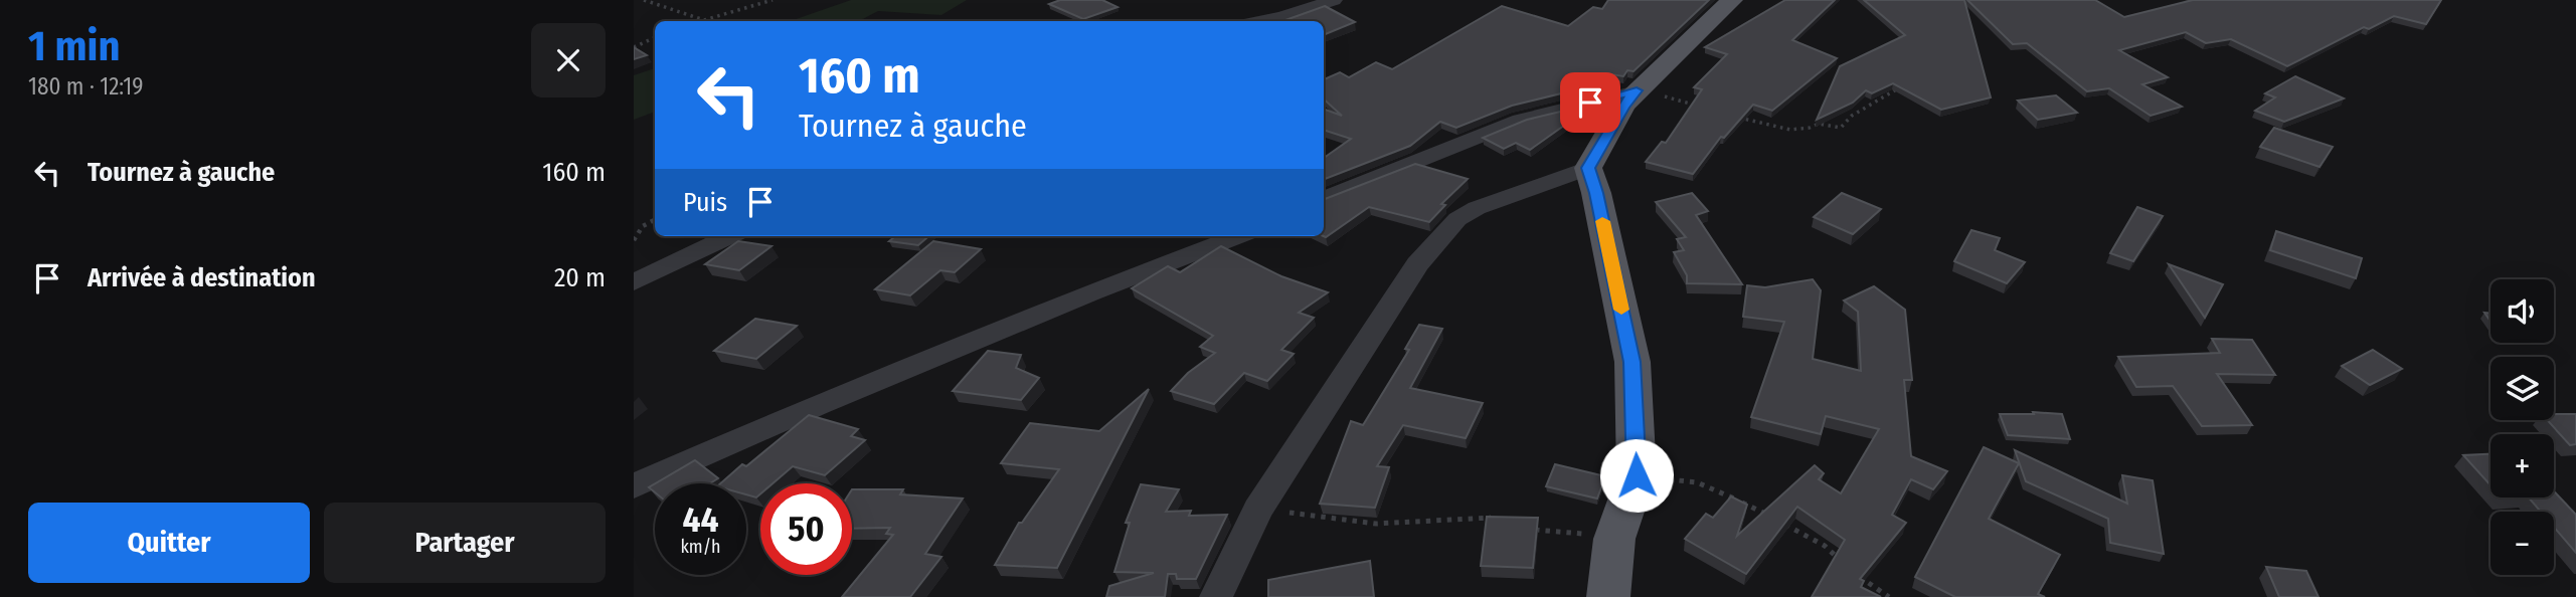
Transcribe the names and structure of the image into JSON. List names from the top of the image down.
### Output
{
  "page": {
    "heading": ["1 min", "180 m · 12:19"],
    "turn": ["160 m", "Tournez à gauche"],
    "list": [
      {
        "name": "Tournez à gauche",
        "value": "160 m"
      },
      {
        "name": "Arrivée à destination",
        "value": "20 m"
      }
    ],
    "then": "Puis",
    "map_buttons": ["+", "−"],
    "speed": "44 km/h",
    "limit": "50",
    "buttons": ["Quitter", "Partager"]
  }
}
